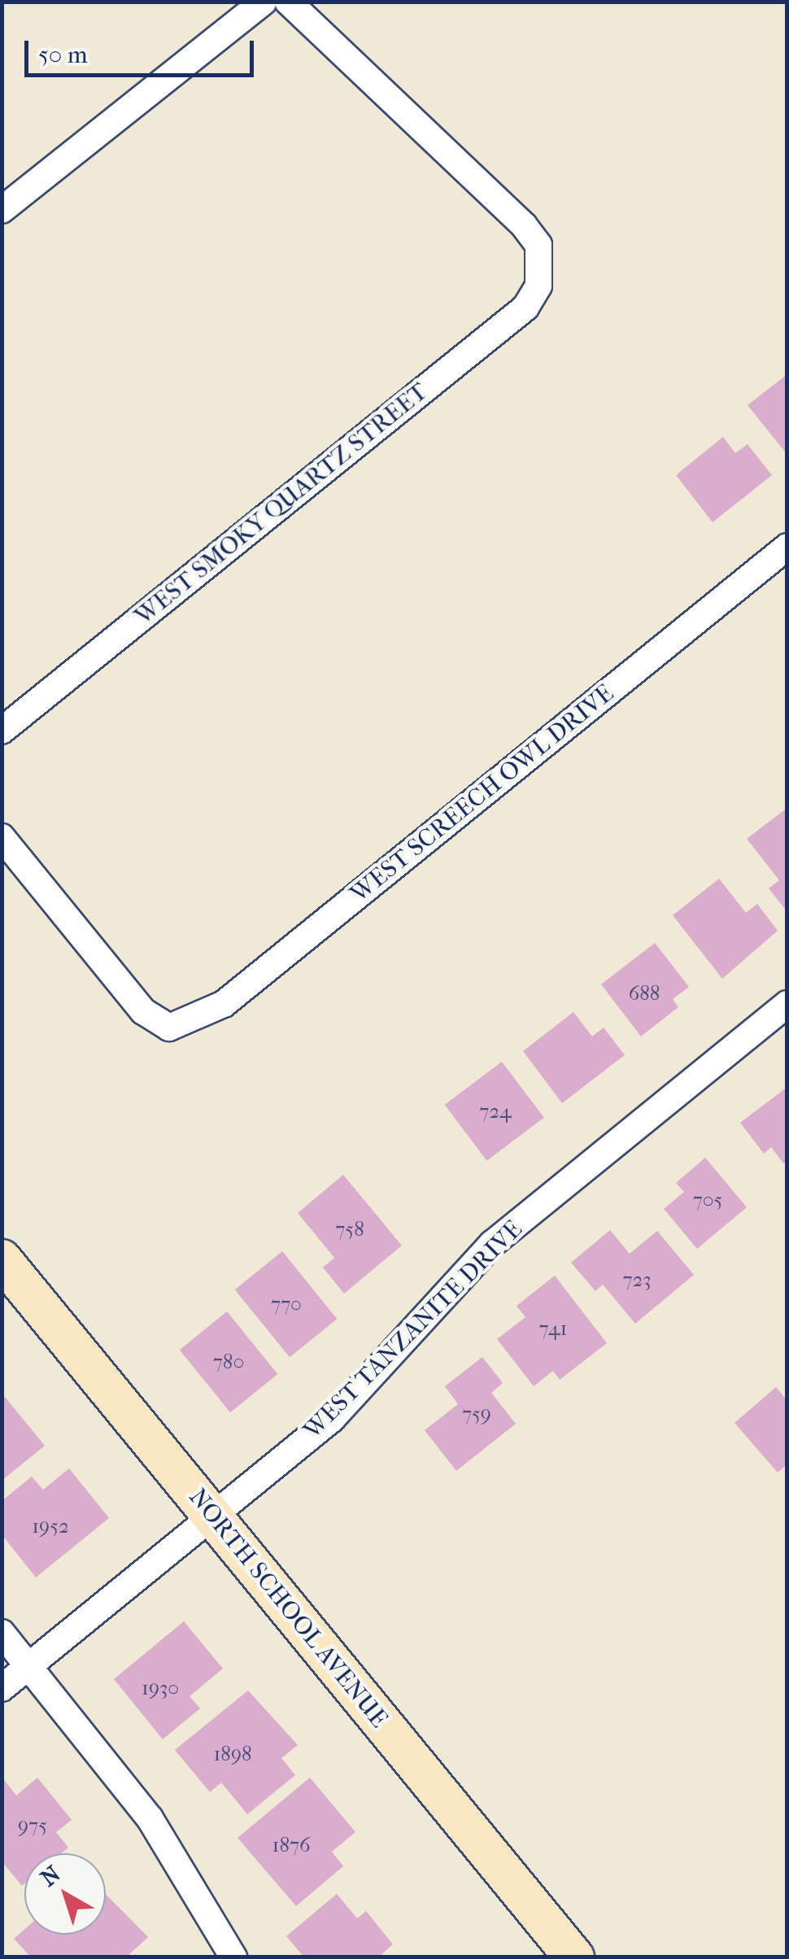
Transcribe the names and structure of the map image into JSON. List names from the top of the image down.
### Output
{
  "streets": {
    "street": [
      "WEST SMOKY QUARTZ STREET",
      "WEST SCREECH OWL DRIVE",
      "WEST TANZANITE DRIVE",
      "NORTH SCHOOL AVENUE"
    ]
  },
  "crossings": [
    ["WEST TANZANITE DRIVE", "NORTH SCHOOL AVENUE"]
  ],
  "house_numbers": [
    "688",
    "724",
    "705",
    "758",
    "723",
    "770",
    "741",
    "780",
    "759",
    "1952",
    "1930",
    "1898",
    "975",
    "1876"
  ],
  "scale_bar": "50 m",
  "north": "top left"
}
